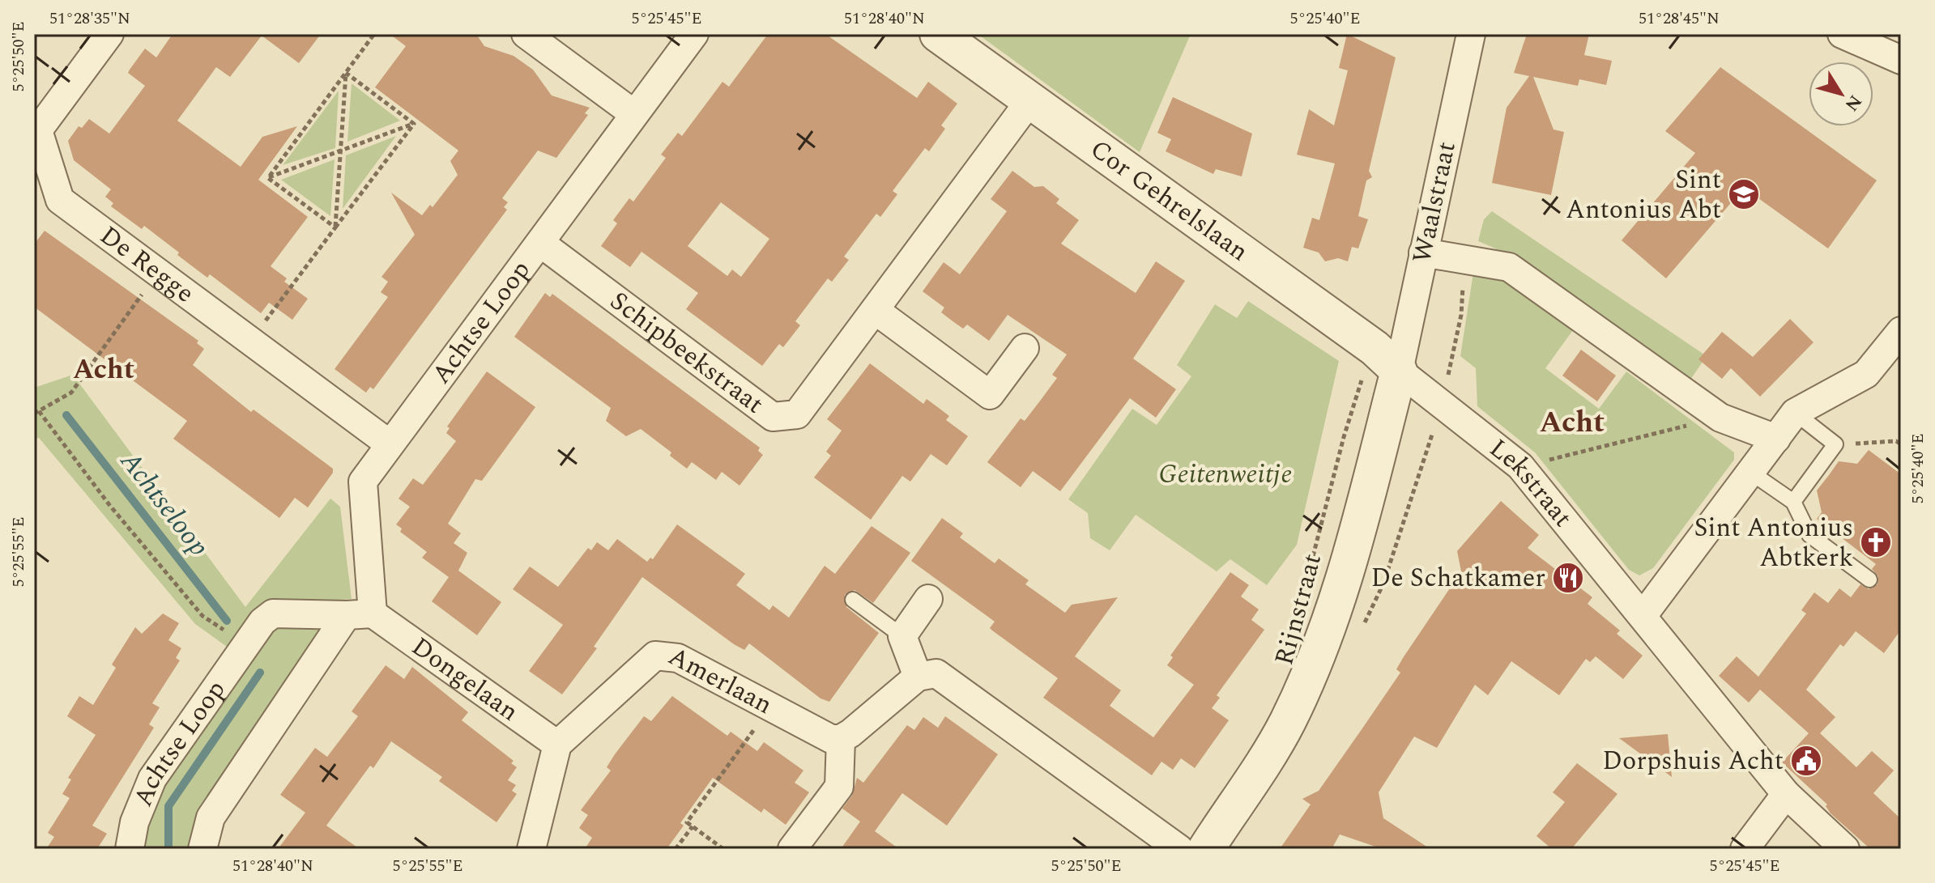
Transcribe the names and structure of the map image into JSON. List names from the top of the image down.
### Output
{
  "streets": {
    "street": [
      "Cor Gehrelslaan",
      "Waalstraat",
      "De Regge",
      "Achtse Loop",
      "Schipbeekstraat",
      "Lekstraat",
      "Rijnstraat",
      "Dongelaan",
      "Amerlaan"
    ]
  },
  "crossings": [
    ["Cor Gehrelslaan", "Waalstraat"],
    ["Cor Gehrelslaan", "Schipbeekstraat"],
    ["Cor Gehrelslaan", "Lekstraat"],
    ["Cor Gehrelslaan", "Rijnstraat"],
    ["Waalstraat", "Lekstraat"],
    ["Waalstraat", "Rijnstraat"],
    ["De Regge", "Achtse Loop"],
    ["Achtse Loop", "Schipbeekstraat"],
    ["Achtse Loop", "Dongelaan"],
    ["Lekstraat", "Rijnstraat"],
    ["Dongelaan", "Amerlaan"]
  ],
  "districts": ["Acht", "Acht"],
  "water": ["Achtseloop"],
  "parks": ["Geitenweitje"],
  "places": {
    "school or university": ["Sint Antonius Abt"],
    "church": ["Sint Antonius Abtkerk"],
    "restaurant": ["De Schatkamer"],
    "public building": ["Dorpshuis Acht"]
  },
  "north": "bottom right",
  "coordinates": [
    "51°28'35\"N",
    "5°25'45\"E",
    "51°28'40\"N",
    "5°25'40\"E",
    "51°28'45\"N",
    "5°25'50\"E",
    "5°25'55\"E"
  ]
}
